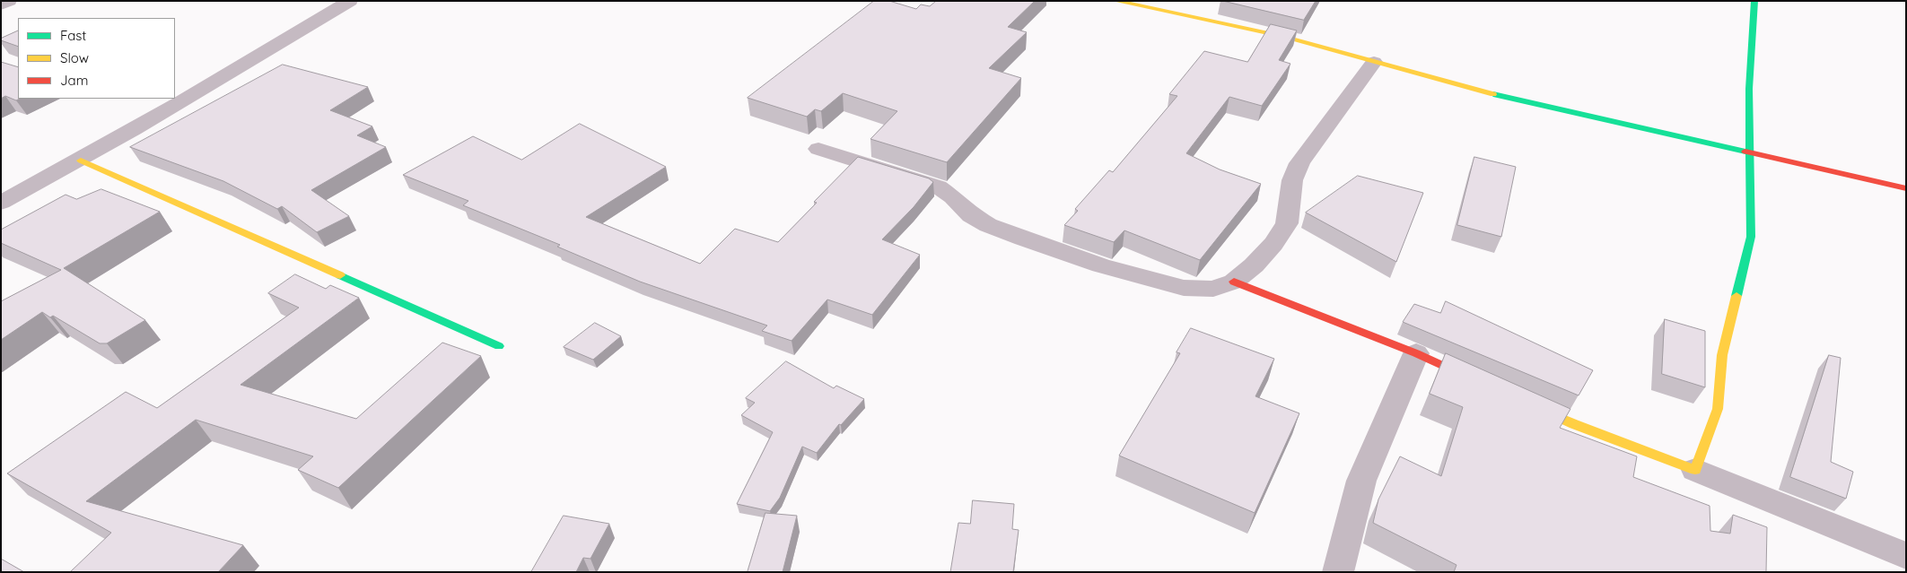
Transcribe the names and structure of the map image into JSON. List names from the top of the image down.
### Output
{
  "legend": ["Fast", "Slow", "Jam"]
}
